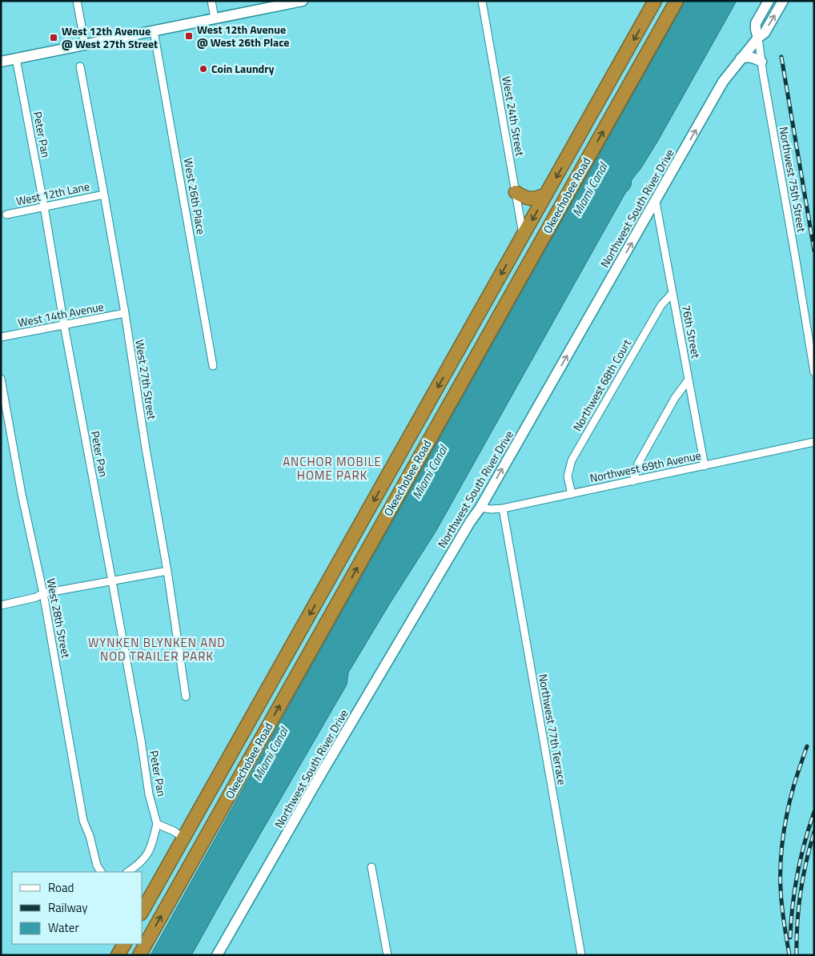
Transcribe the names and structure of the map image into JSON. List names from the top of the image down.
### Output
{
  "streets": {
    "highway": ["Okeechobee Road"],
    "street": [
      "West 24th Street",
      "Peter Pan",
      "Northwest 75th Street",
      "West 12th Lane",
      "West 26th Place",
      "Northwest South River Drive",
      "West 14th Avenue",
      "76th Street",
      "West 27th Street",
      "Northwest 68th Court",
      "Northwest 69th Avenue",
      "West 28th Street",
      "Northwest 77th Terrace"
    ]
  },
  "crossings": [
    ["West 24th Street", "Okeechobee Road"],
    ["Peter Pan", "West 12th Lane"],
    ["Peter Pan", "West 14th Avenue"],
    ["Northwest 75th Street", "Northwest South River Drive"],
    ["West 12th Lane", "West 27th Street"],
    ["Northwest South River Drive", "76th Street"],
    ["Northwest South River Drive", "Northwest 69th Avenue"],
    ["West 14th Avenue", "West 27th Street"],
    ["76th Street", "Northwest 68th Court"],
    ["76th Street", "Northwest 69th Avenue"],
    ["Northwest 68th Court", "Northwest 69th Avenue"],
    ["Northwest 69th Avenue", "Northwest 77th Terrace"]
  ],
  "one_way": ["Northwest South River Drive"],
  "districts": ["ANCHOR MOBILE HOME PARK", "WYNKEN BLYNKEN AND NOD TRAILER PARK"],
  "water": ["Miami Canal"],
  "places": {
    "transit": ["West 12th Avenue @ West 26th Place", "West 12th Avenue @ West 27th Street"],
    "other": ["Coin Laundry"]
  },
  "legend": ["Road", "Railway", "Water"]
}
